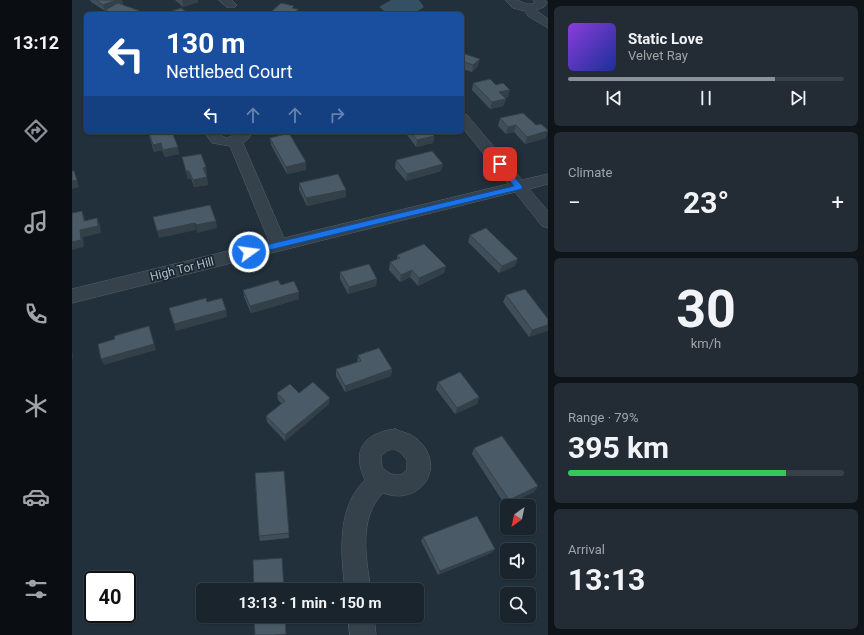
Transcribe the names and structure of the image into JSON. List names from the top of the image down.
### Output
{
  "streets": {
    "street": ["High Tor Hill"]
  },
  "north": "bottom left",
  "page": {
    "tabs": "13:12",
    "turn": ["130 m", "Nettlebed Court"],
    "song": ["Static Love", "Velvet Ray"],
    "tile": [
      "Climate",
      ["30", "km/h"],
      ["Range · 79%", "395 km"],
      ["Arrival", "13:13"]
    ],
    "heat": ["−", "23°", "+"],
    "limit": "40",
    "trip": "13:13 · 1 min · 150 m"
  }
}
